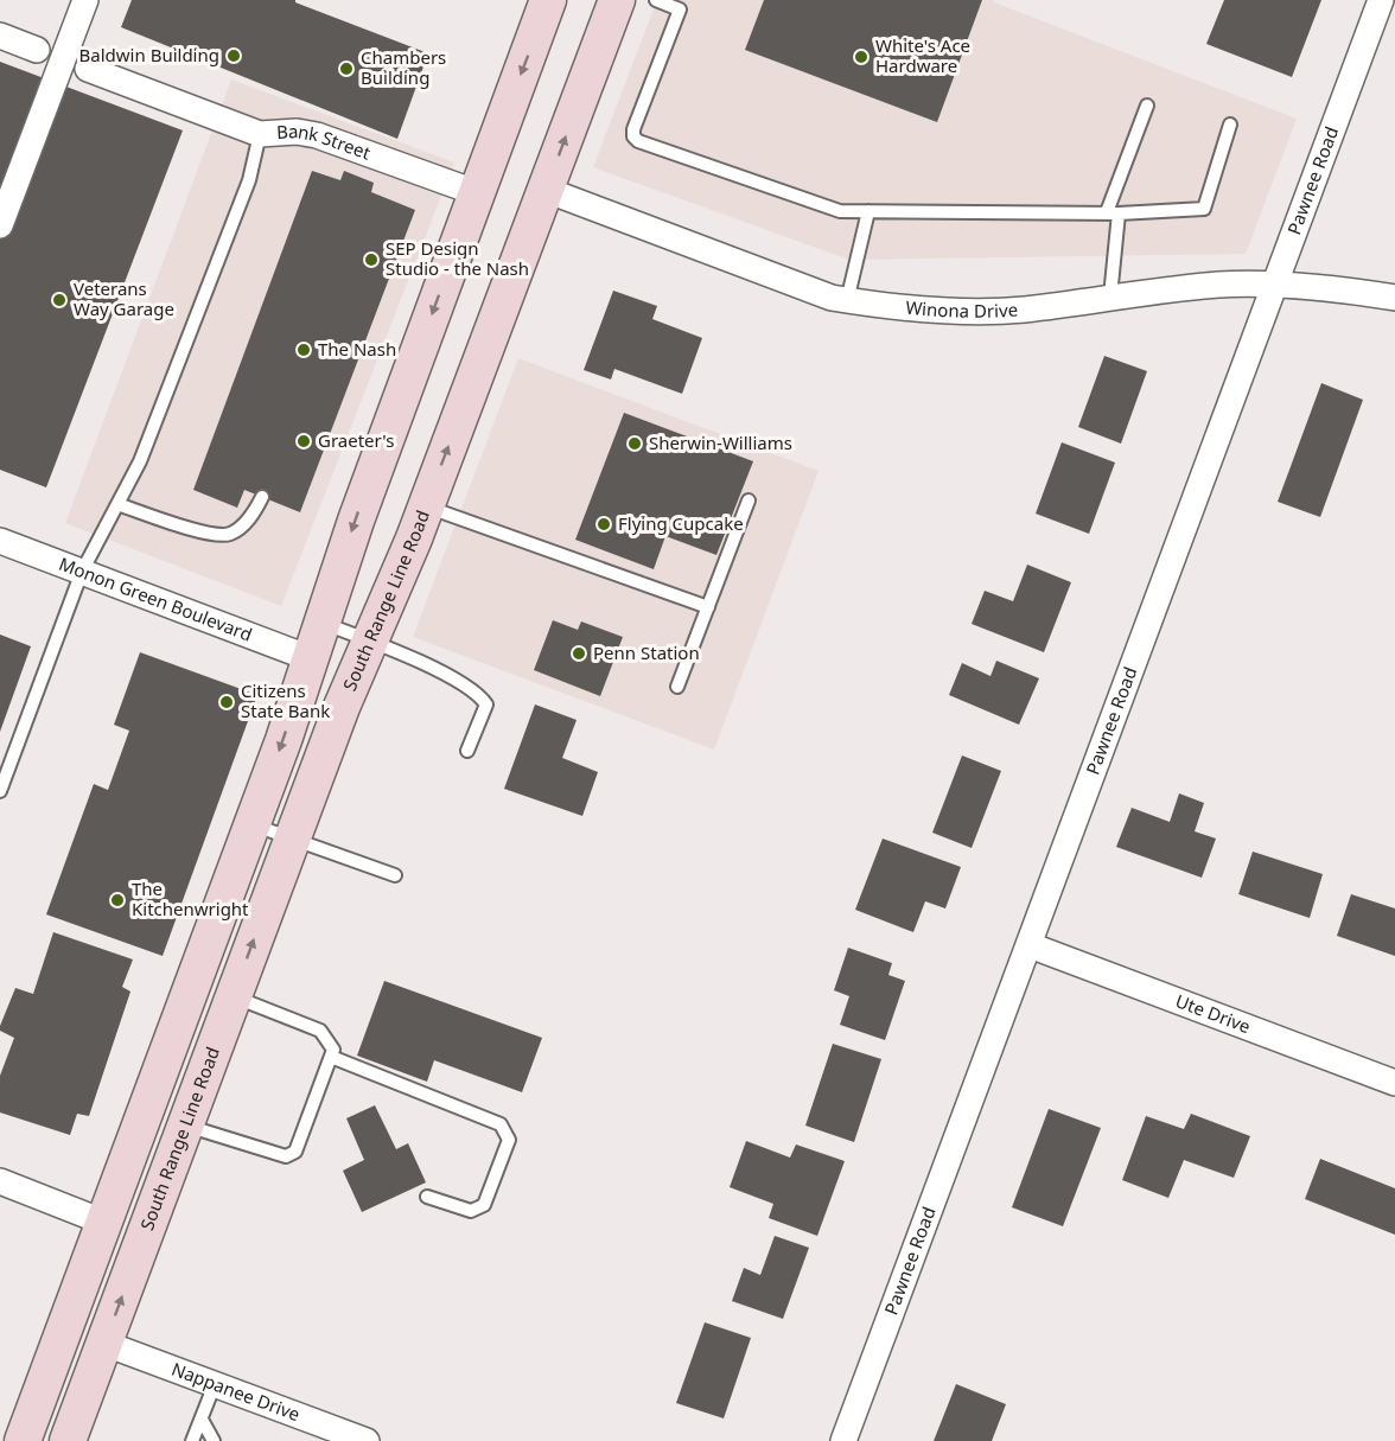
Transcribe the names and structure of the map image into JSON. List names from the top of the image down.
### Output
{
  "streets": {
    "main road": ["South Range Line Road"],
    "street": [
      "Bank Street",
      "Pawnee Road",
      "Winona Drive",
      "Monon Green Boulevard",
      "Ute Drive",
      "Nappanee Drive"
    ]
  },
  "crossings": [
    ["Pawnee Road", "Winona Drive"],
    ["Pawnee Road", "Ute Drive"],
    ["Winona Drive", "South Range Line Road"],
    ["South Range Line Road", "Nappanee Drive"]
  ],
  "places": [
    "Baldwin Building",
    "White's Ace Hardware",
    "Chambers Building",
    "SEP Design Studio - the Nash",
    "Veterans Way Garage",
    "The Nash",
    "Graeter's",
    "Sherwin-Williams",
    "Flying Cupcake",
    "Penn Station",
    "Citizens State Bank",
    "The Kitchenwright"
  ]
}
